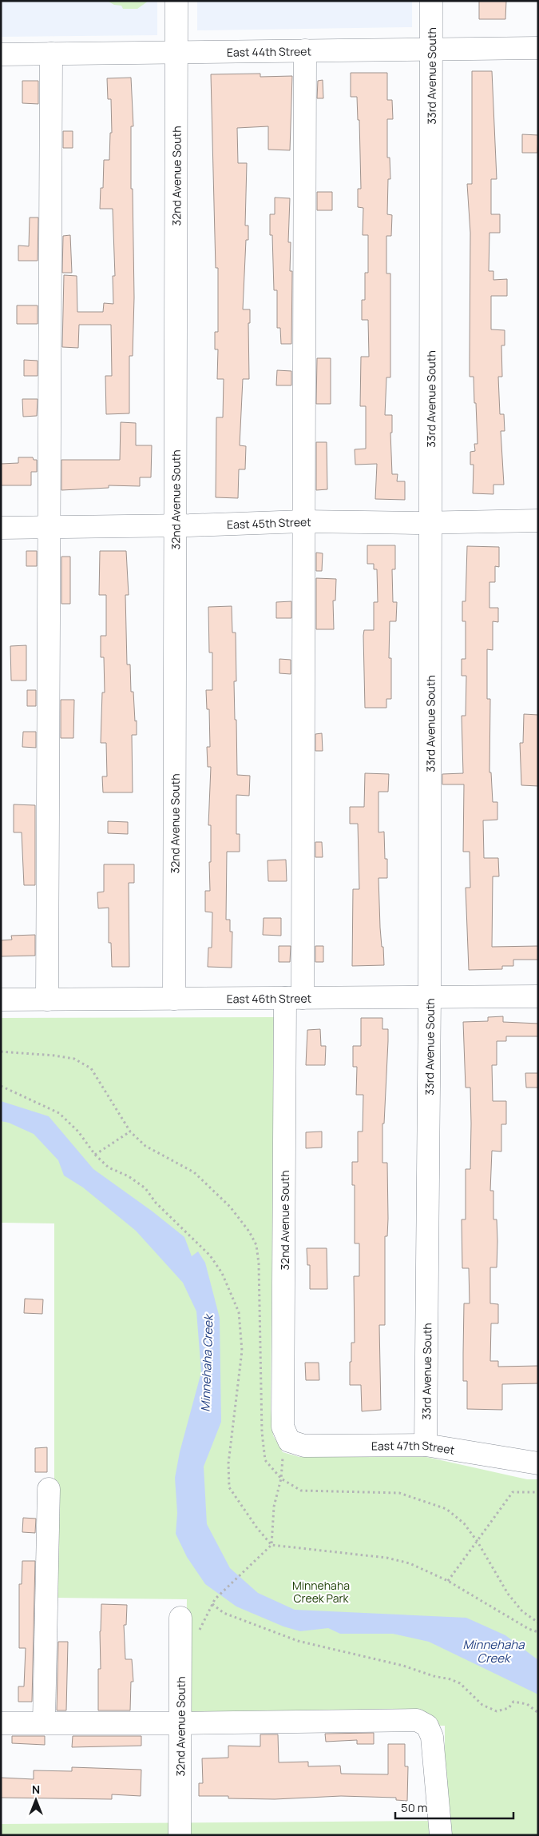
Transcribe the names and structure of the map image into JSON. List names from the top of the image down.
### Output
{
  "streets": {
    "street": [
      "East 44th Street",
      "33rd Avenue South",
      "32nd Avenue South",
      "East 45th Street",
      "East 46th Street",
      "East 47th Street"
    ]
  },
  "crossings": [
    ["East 44th Street", "33rd Avenue South"],
    ["East 44th Street", "32nd Avenue South"],
    ["33rd Avenue South", "East 45th Street"],
    ["33rd Avenue South", "East 46th Street"],
    ["33rd Avenue South", "East 47th Street"],
    ["32nd Avenue South", "East 45th Street"],
    ["32nd Avenue South", "East 46th Street"],
    ["32nd Avenue South", "East 47th Street"]
  ],
  "water": ["Minnehaha Creek"],
  "parks": ["Minnehaha Creek Park"],
  "scale_bar": "50 m",
  "north": "top"
}
